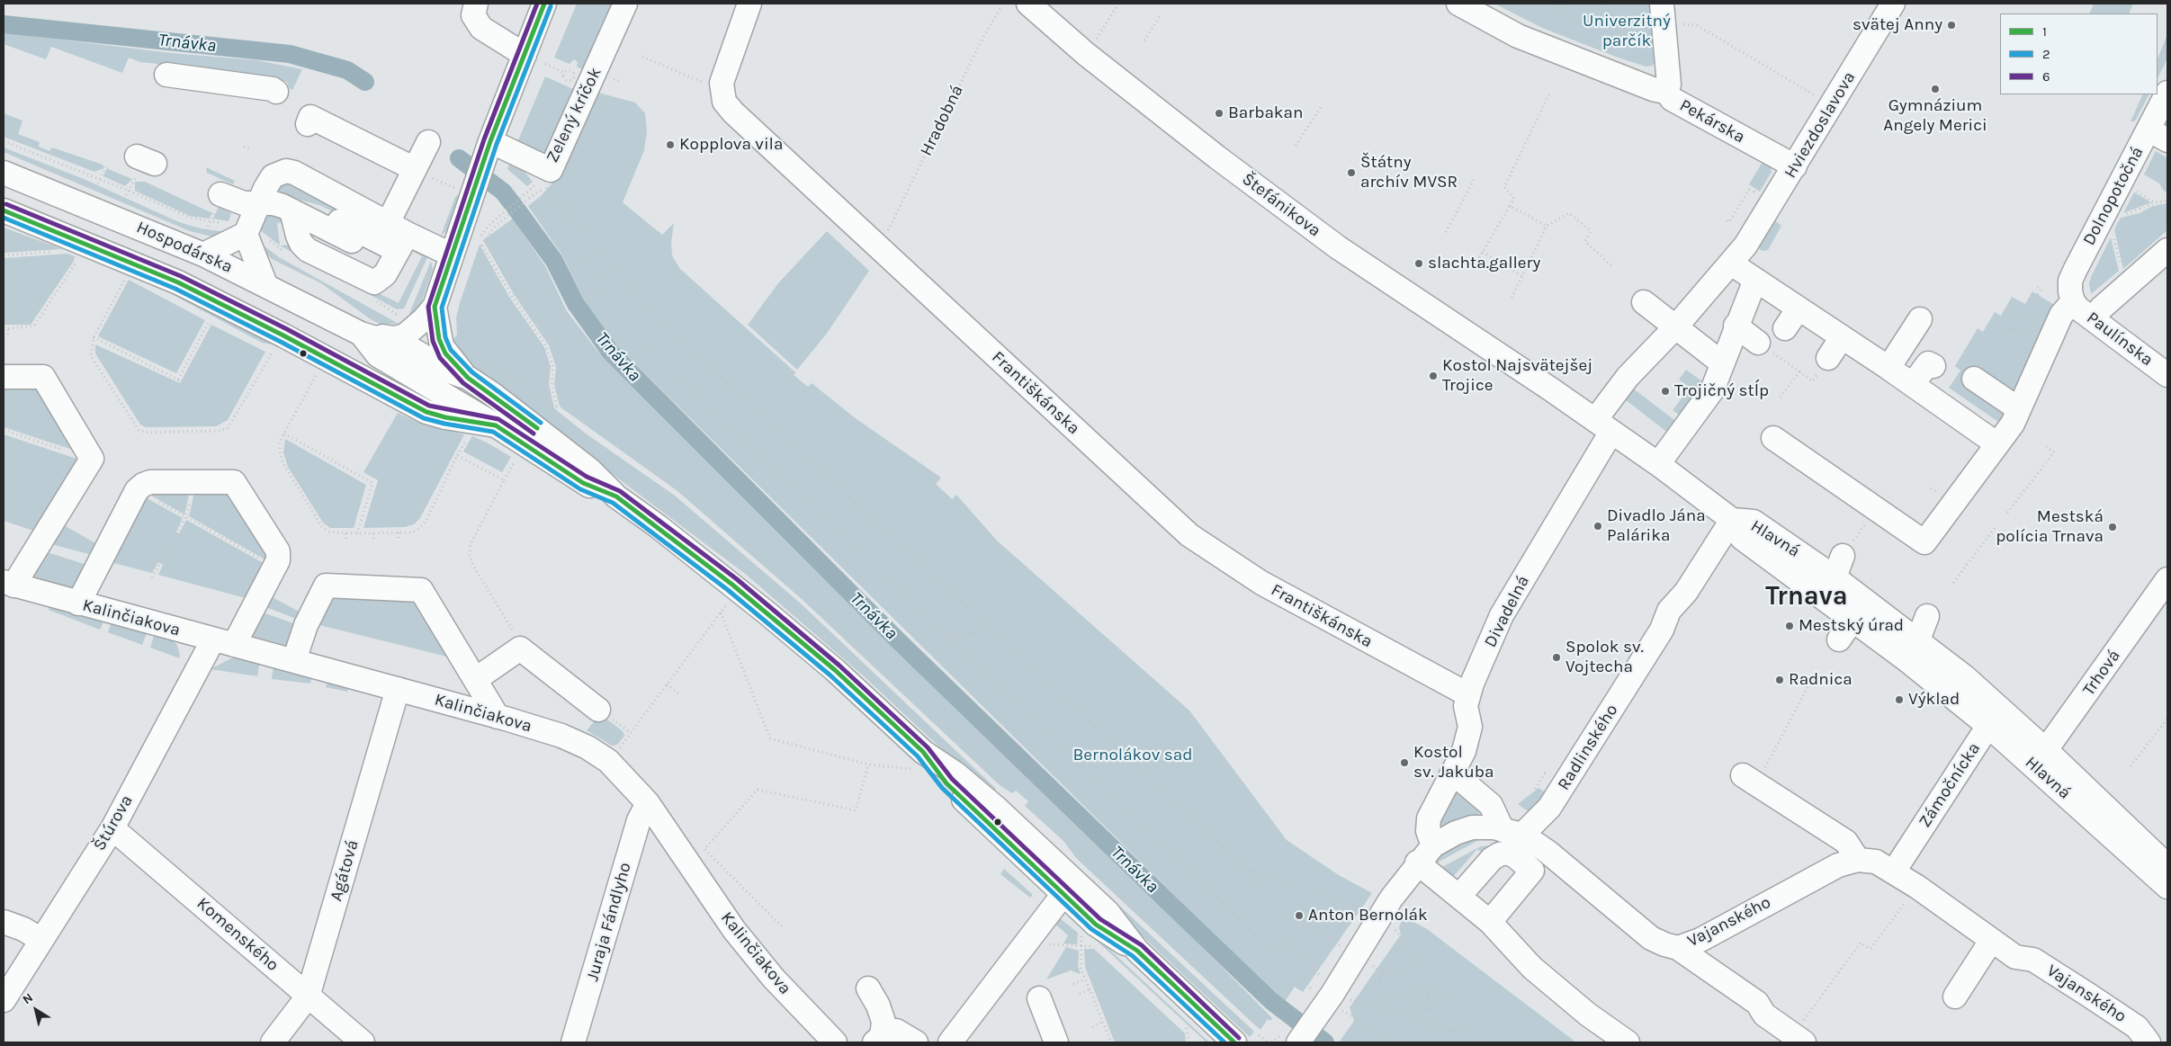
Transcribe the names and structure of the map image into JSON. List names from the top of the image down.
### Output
{
  "streets": {
    "street": [
      "Zelený kríčok",
      "Pekárska",
      "Hviezdoslavova",
      "Dolnopotočná",
      "Štefánikova",
      "Hospodárska",
      "Paulínska",
      "Františkánska",
      "Hlavná",
      "Divadelná",
      "Kalinčiakova",
      "Trhová",
      "Radlinského",
      "Zámočnícka",
      "Štúrova",
      "Agátová",
      "Juraja Fándlyho",
      "Vajanského",
      "Komenského"
    ],
    "path": ["Hradobná"]
  },
  "crossings": [
    ["Pekárska", "Hviezdoslavova"],
    ["Hviezdoslavova", "Divadelná"],
    ["Dolnopotočná", "Paulínska"],
    ["Štefánikova", "Hlavná"],
    ["Štefánikova", "Divadelná"],
    ["Štefánikova", "Radlinského"],
    ["Františkánska", "Divadelná"],
    ["Hlavná", "Trhová"],
    ["Hlavná", "Radlinského"],
    ["Hlavná", "Zámočnícka"],
    ["Kalinčiakova", "Štúrova"],
    ["Kalinčiakova", "Agátová"],
    ["Kalinčiakova", "Juraja Fándlyho"],
    ["Radlinského", "Vajanského"],
    ["Štúrova", "Komenského"],
    ["Agátová", "Komenského"]
  ],
  "districts": ["Trnava"],
  "water": ["Trnávka"],
  "parks": ["Univerzitný parčík", "Bernolákov sad"],
  "places": [
    "svätej Anny",
    "Gymnázium Angely Merici",
    "Barbakan",
    "Kopplova vila",
    "Štátny archív MVSR",
    "slachta.gallery",
    "Kostol Najsvätejšej Trojice",
    "Trojičný stĺp",
    "Divadlo Jána Palárika",
    "Mestská polícia Trnava",
    "Mestský úrad",
    "Spolok sv. Vojtecha",
    "Radnica",
    "Výklad",
    "Kostol sv. Jakuba",
    "Anton Bernolák"
  ],
  "lines": ["transit line 1", "transit line 6", "transit line 2"],
  "legend": ["1", "2", "6"],
  "north": "top left"
}
